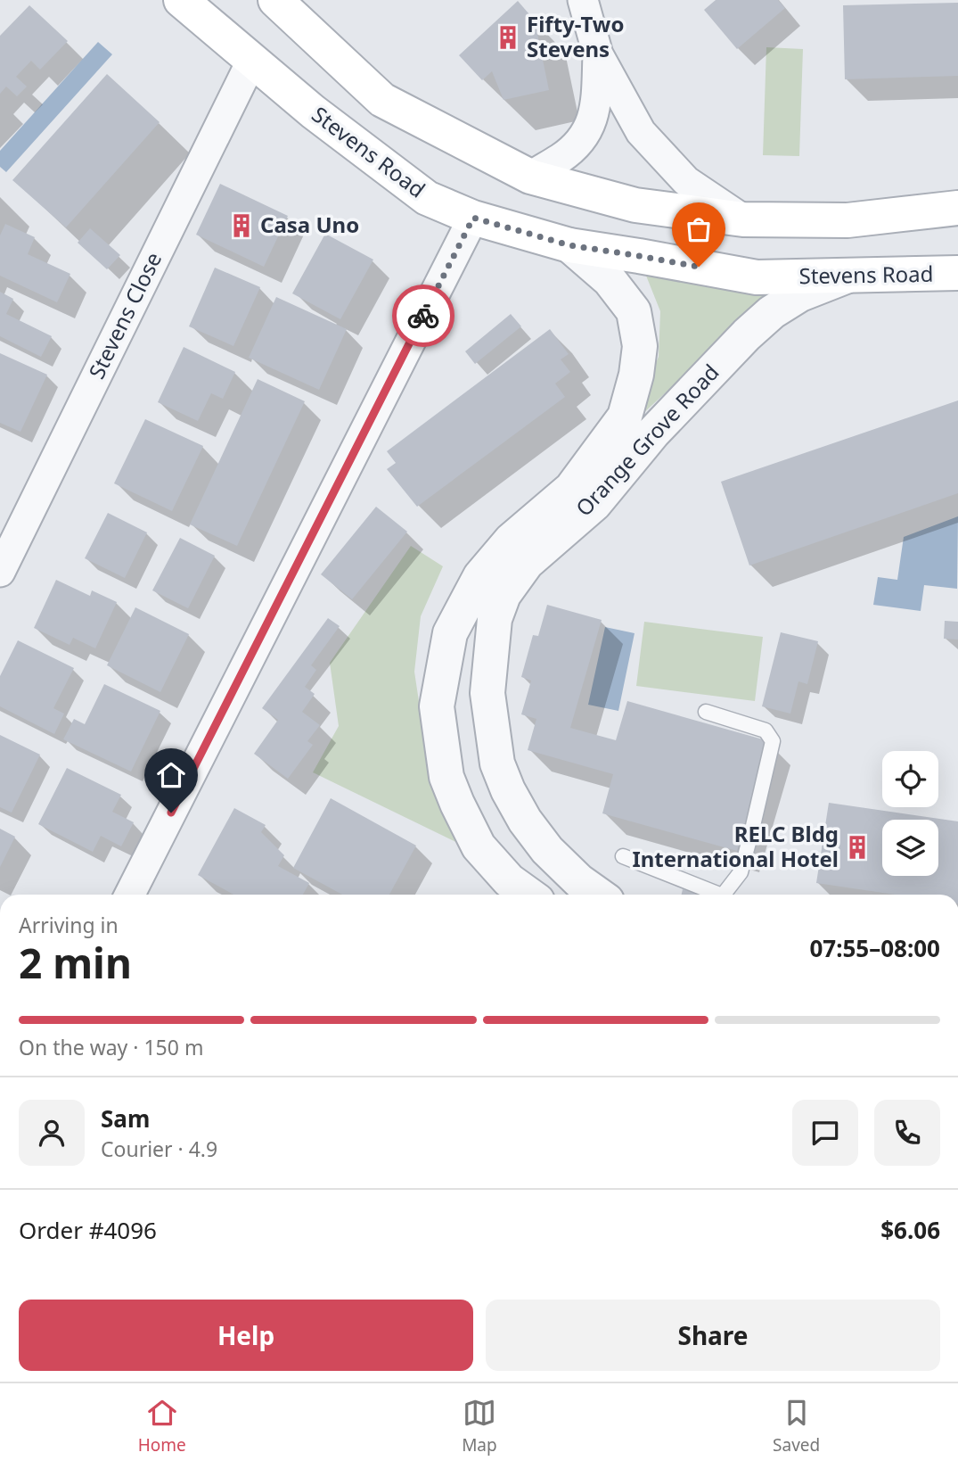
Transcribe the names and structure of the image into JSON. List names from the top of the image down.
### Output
{
  "streets": {
    "main road": ["Stevens Road"],
    "street": ["Stevens Close", "Orange Grove Road"]
  },
  "crossings": [
    ["Stevens Road", "Stevens Close"],
    ["Stevens Road", "Orange Grove Road"]
  ],
  "places": {
    "building": ["Fifty-Two Stevens", "Casa Uno", "RELC Bldg International Hotel"]
  },
  "page": {
    "heading": ["2 min", "Arriving in", "07:55–08:00"],
    "panel": [
      "Sam",
      "Courier · 4.9",
      "Order #4096",
      "$6.06"
    ],
    "bar": "On the way · 150 m",
    "buttons": ["Help", "Share"],
    "tabs": ["Home", "Map", "Saved"]
  }
}
